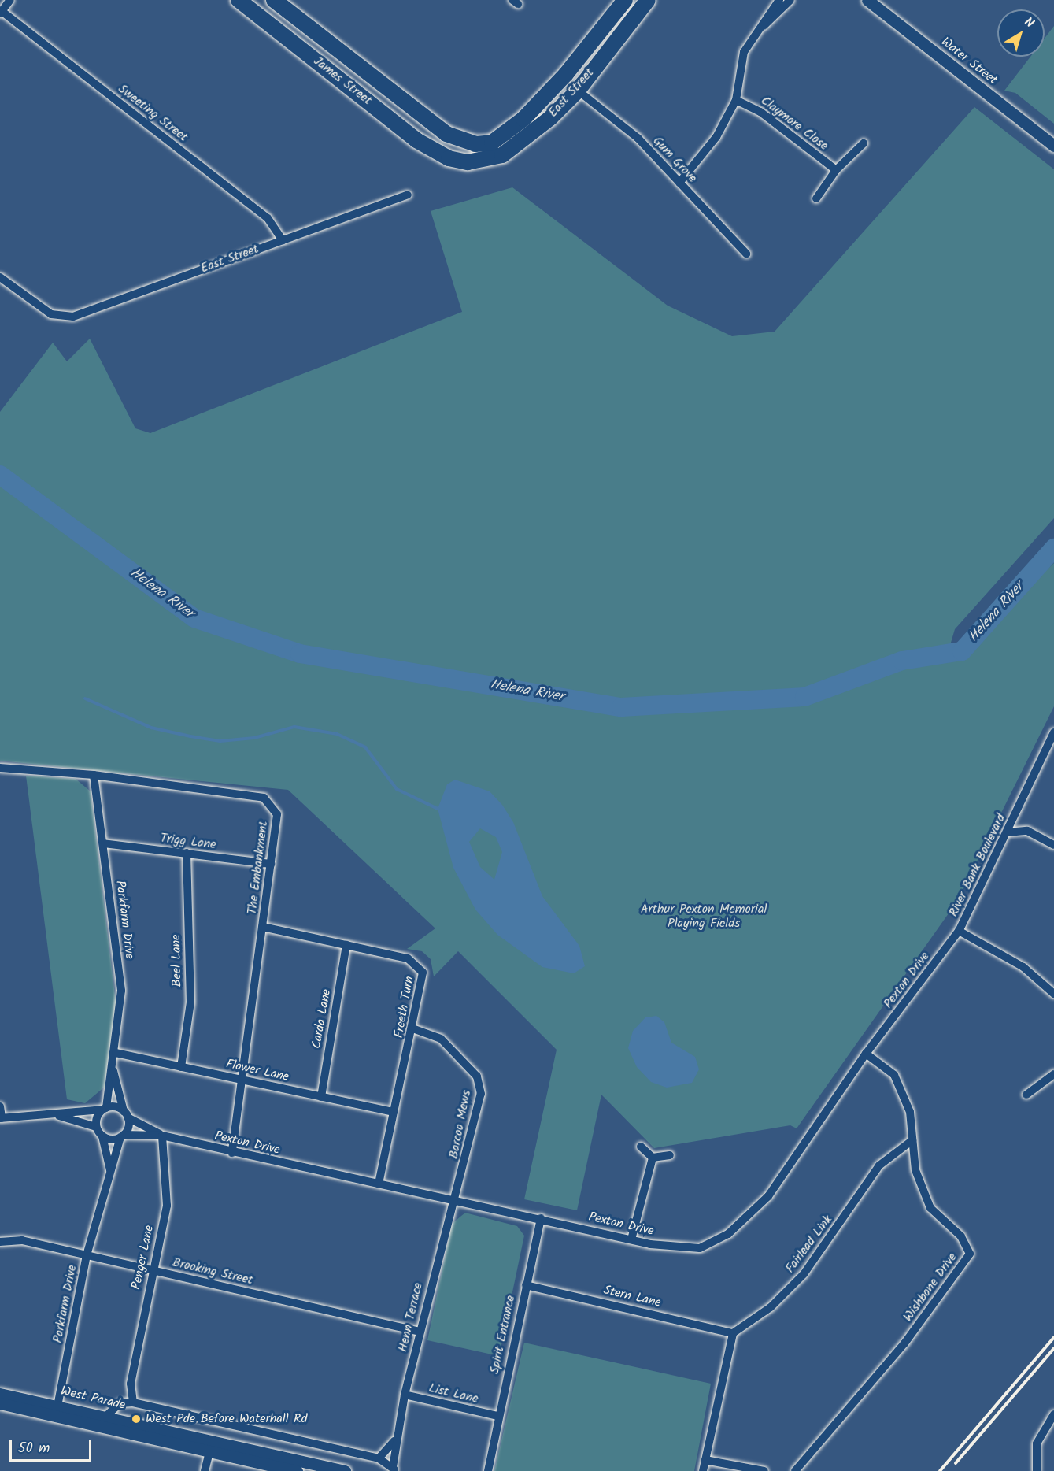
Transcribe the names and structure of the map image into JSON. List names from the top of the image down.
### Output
{
  "streets": {
    "highway": ["James Street", "East Street"],
    "street": [
      "Water Street",
      "Sweeting Street",
      "Claymore Close",
      "Gum Grove",
      "Trigg Lane",
      "River Bank Boulevard",
      "The Embankment",
      "Parkfarm Drive",
      "Beel Lane",
      "Pexton Drive",
      "Freeth Turn",
      "Carda Lane",
      "Flower Lane",
      "Barcoo Mews",
      "Fairlead Link",
      "Penger Lane",
      "Brooking Street",
      "Wishbone Drive",
      "Stern Lane",
      "Henn Terrace",
      "Spirit Entrance",
      "List Lane",
      "West Parade"
    ]
  },
  "crossings": [
    ["James Street", "East Street"],
    ["East Street", "Sweeting Street"],
    ["East Street", "Gum Grove"],
    ["Trigg Lane", "The Embankment"],
    ["Trigg Lane", "Parkfarm Drive"],
    ["Trigg Lane", "Beel Lane"],
    ["River Bank Boulevard", "Pexton Drive"],
    ["The Embankment", "Parkfarm Drive"],
    ["The Embankment", "Pexton Drive"],
    ["The Embankment", "Freeth Turn"],
    ["The Embankment", "Flower Lane"],
    ["Parkfarm Drive", "Pexton Drive"],
    ["Parkfarm Drive", "Flower Lane"],
    ["Parkfarm Drive", "Brooking Street"],
    ["Parkfarm Drive", "West Parade"],
    ["Beel Lane", "Flower Lane"],
    ["Pexton Drive", "Freeth Turn"],
    ["Pexton Drive", "Barcoo Mews"],
    ["Pexton Drive", "Penger Lane"],
    ["Pexton Drive", "Wishbone Drive"],
    ["Pexton Drive", "Henn Terrace"],
    ["Pexton Drive", "Spirit Entrance"],
    ["Freeth Turn", "Carda Lane"],
    ["Freeth Turn", "Flower Lane"],
    ["Freeth Turn", "Barcoo Mews"],
    ["Carda Lane", "Flower Lane"],
    ["Barcoo Mews", "Henn Terrace"],
    ["Fairlead Link", "Wishbone Drive"],
    ["Fairlead Link", "Stern Lane"],
    ["Penger Lane", "Brooking Street"],
    ["Penger Lane", "West Parade"],
    ["Brooking Street", "Henn Terrace"],
    ["Stern Lane", "Spirit Entrance"],
    ["Henn Terrace", "List Lane"],
    ["Spirit Entrance", "List Lane"]
  ],
  "water": ["Helena River"],
  "parks": ["Arthur Pexton Memorial Playing Fields"],
  "places": ["West Pde Before Waterhall Rd"],
  "scale_bar": "50 m",
  "north": "top right"
}
